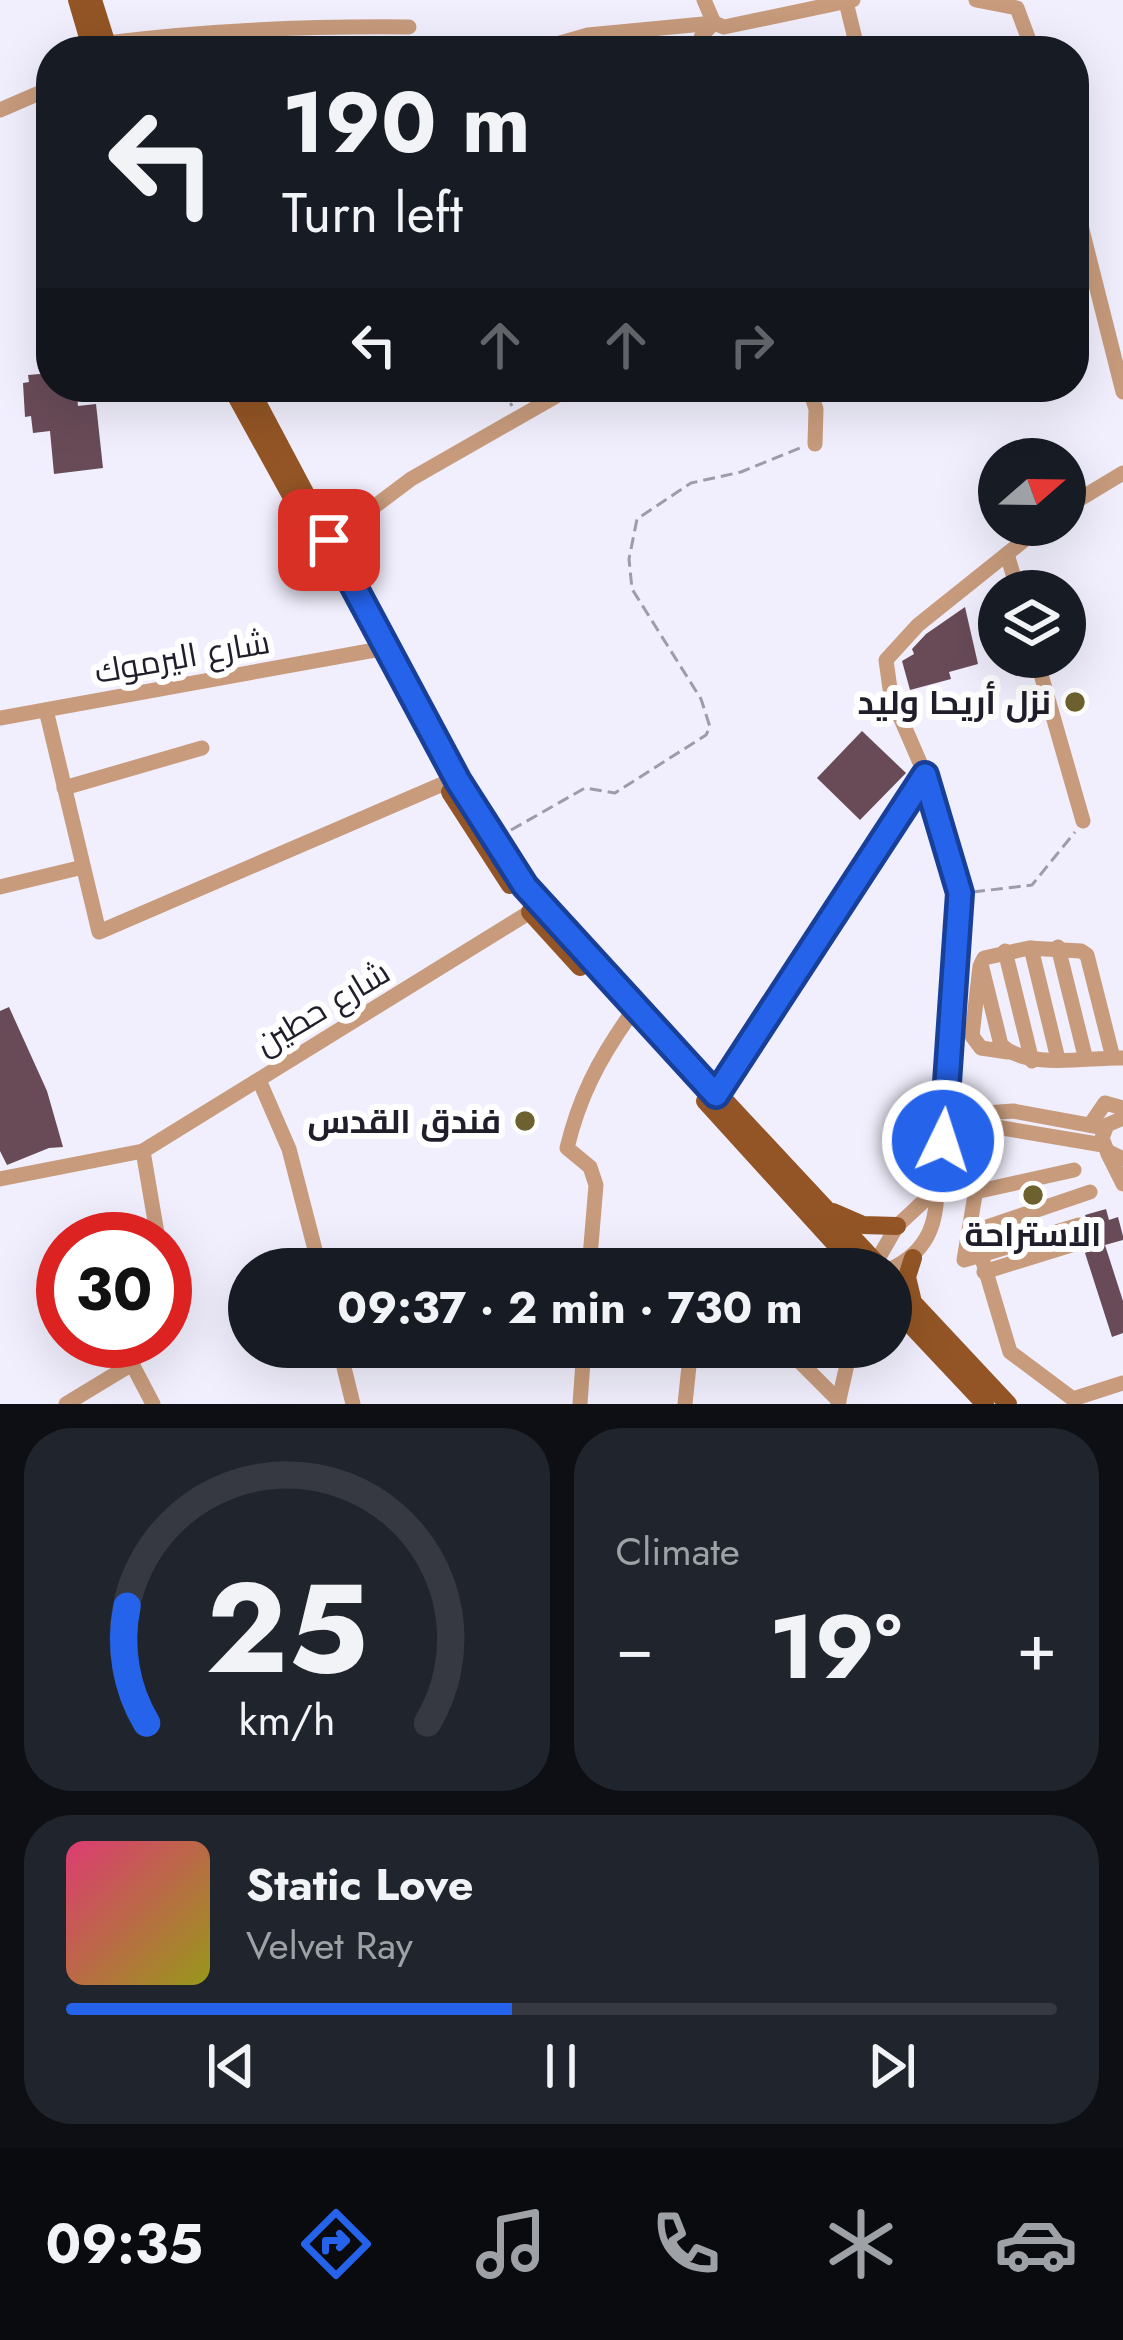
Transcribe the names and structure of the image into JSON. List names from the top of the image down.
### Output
{
  "streets": {
    "street": ["شارع اليرموك", "شارع حطين"]
  },
  "places": ["نزل أريحا وليد", "فندق القدس", "الاستراحة"],
  "north": "right",
  "page": {
    "turn": ["190 m", "Turn left"],
    "limit": "30",
    "trip": "09:37 · 2 min · 730 m",
    "tile": "Climate",
    "heat": ["−", "19°", "+"],
    "song": ["Static Love", "Velvet Ray"],
    "tabs": "09:35",
    "gauge": ["25", "km/h"]
  }
}
